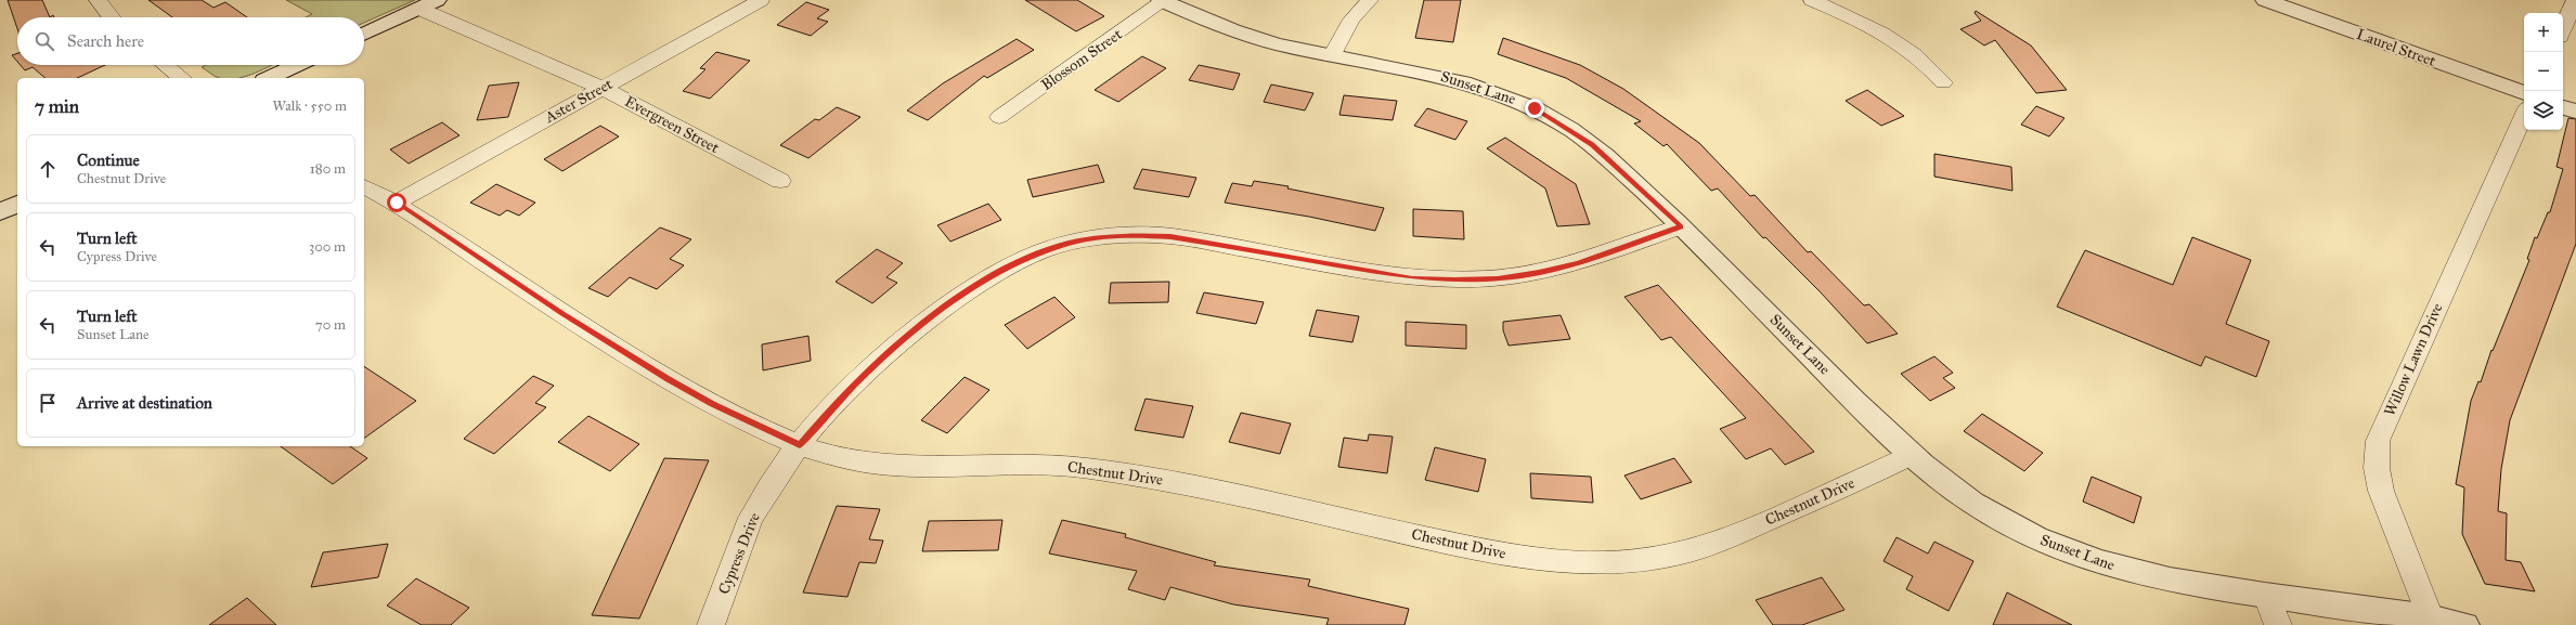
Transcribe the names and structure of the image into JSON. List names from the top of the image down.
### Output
{
  "streets": {
    "street": [
      "Laurel Street",
      "Blossom Street",
      "Sunset Lane",
      "Aster Street",
      "Evergreen Street",
      "Willow Lawn Drive",
      "Chestnut Drive",
      "Cypress Drive"
    ]
  },
  "crossings": [
    ["Blossom Street", "Sunset Lane"],
    ["Sunset Lane", "Willow Lawn Drive"],
    ["Sunset Lane", "Chestnut Drive"],
    ["Sunset Lane", "Cypress Drive"],
    ["Aster Street", "Evergreen Street"],
    ["Aster Street", "Chestnut Drive"],
    ["Chestnut Drive", "Cypress Drive"]
  ],
  "page": {
    "map_buttons": ["+", "−"],
    "search": "Search here",
    "heading": ["7 min", "Walk · 550 m"],
    "list": [
      ["Continue", "Chestnut Drive", "180 m"],
      ["Turn left", "Cypress Drive", "300 m"],
      ["Turn left", "Sunset Lane", "70 m"],
      "Arrive at destination"
    ]
  }
}
